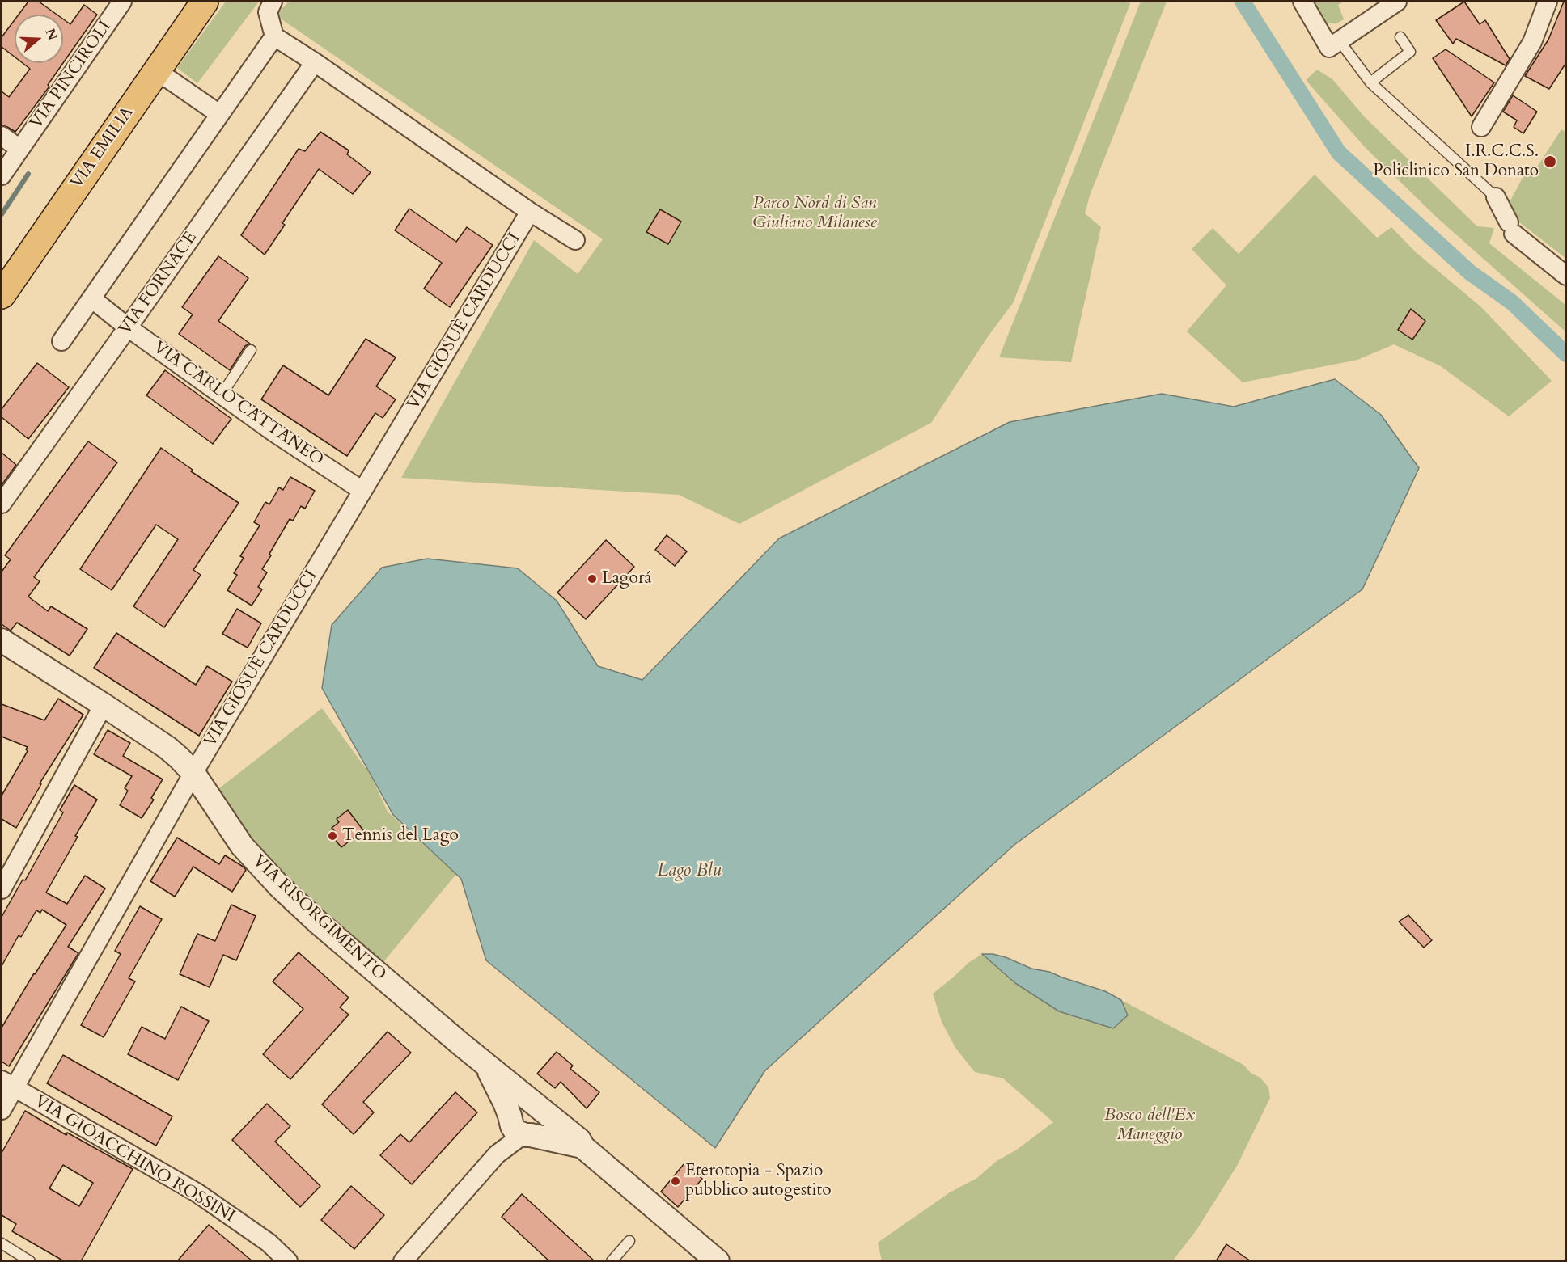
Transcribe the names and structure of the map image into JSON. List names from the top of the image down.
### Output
{
  "streets": {
    "main road": ["VIA EMILIA"],
    "street": [
      "VIA PINCIROLI",
      "VIA FORNACE",
      "VIA GIOSUÈ CARDUCCI",
      "VIA CARLO CATTANEO",
      "VIA RISORGIMENTO",
      "VIA GIOACCHINO ROSSINI"
    ]
  },
  "crossings": [
    ["VIA FORNACE", "VIA CARLO CATTANEO"],
    ["VIA GIOSUÈ CARDUCCI", "VIA CARLO CATTANEO"],
    ["VIA GIOSUÈ CARDUCCI", "VIA RISORGIMENTO"],
    ["VIA GIOSUÈ CARDUCCI", "VIA GIOACCHINO ROSSINI"]
  ],
  "water": ["Lago Blu"],
  "parks": ["Parco Nord di San Giuliano Milanese", "Bosco dell'Ex Maneggio"],
  "places": [
    "I.R.C.C.S. Policlinico San Donato",
    "Lagorá",
    "Tennis del Lago",
    "Eterotopia - Spazio pubblico autogestito"
  ],
  "north": "right"
}
